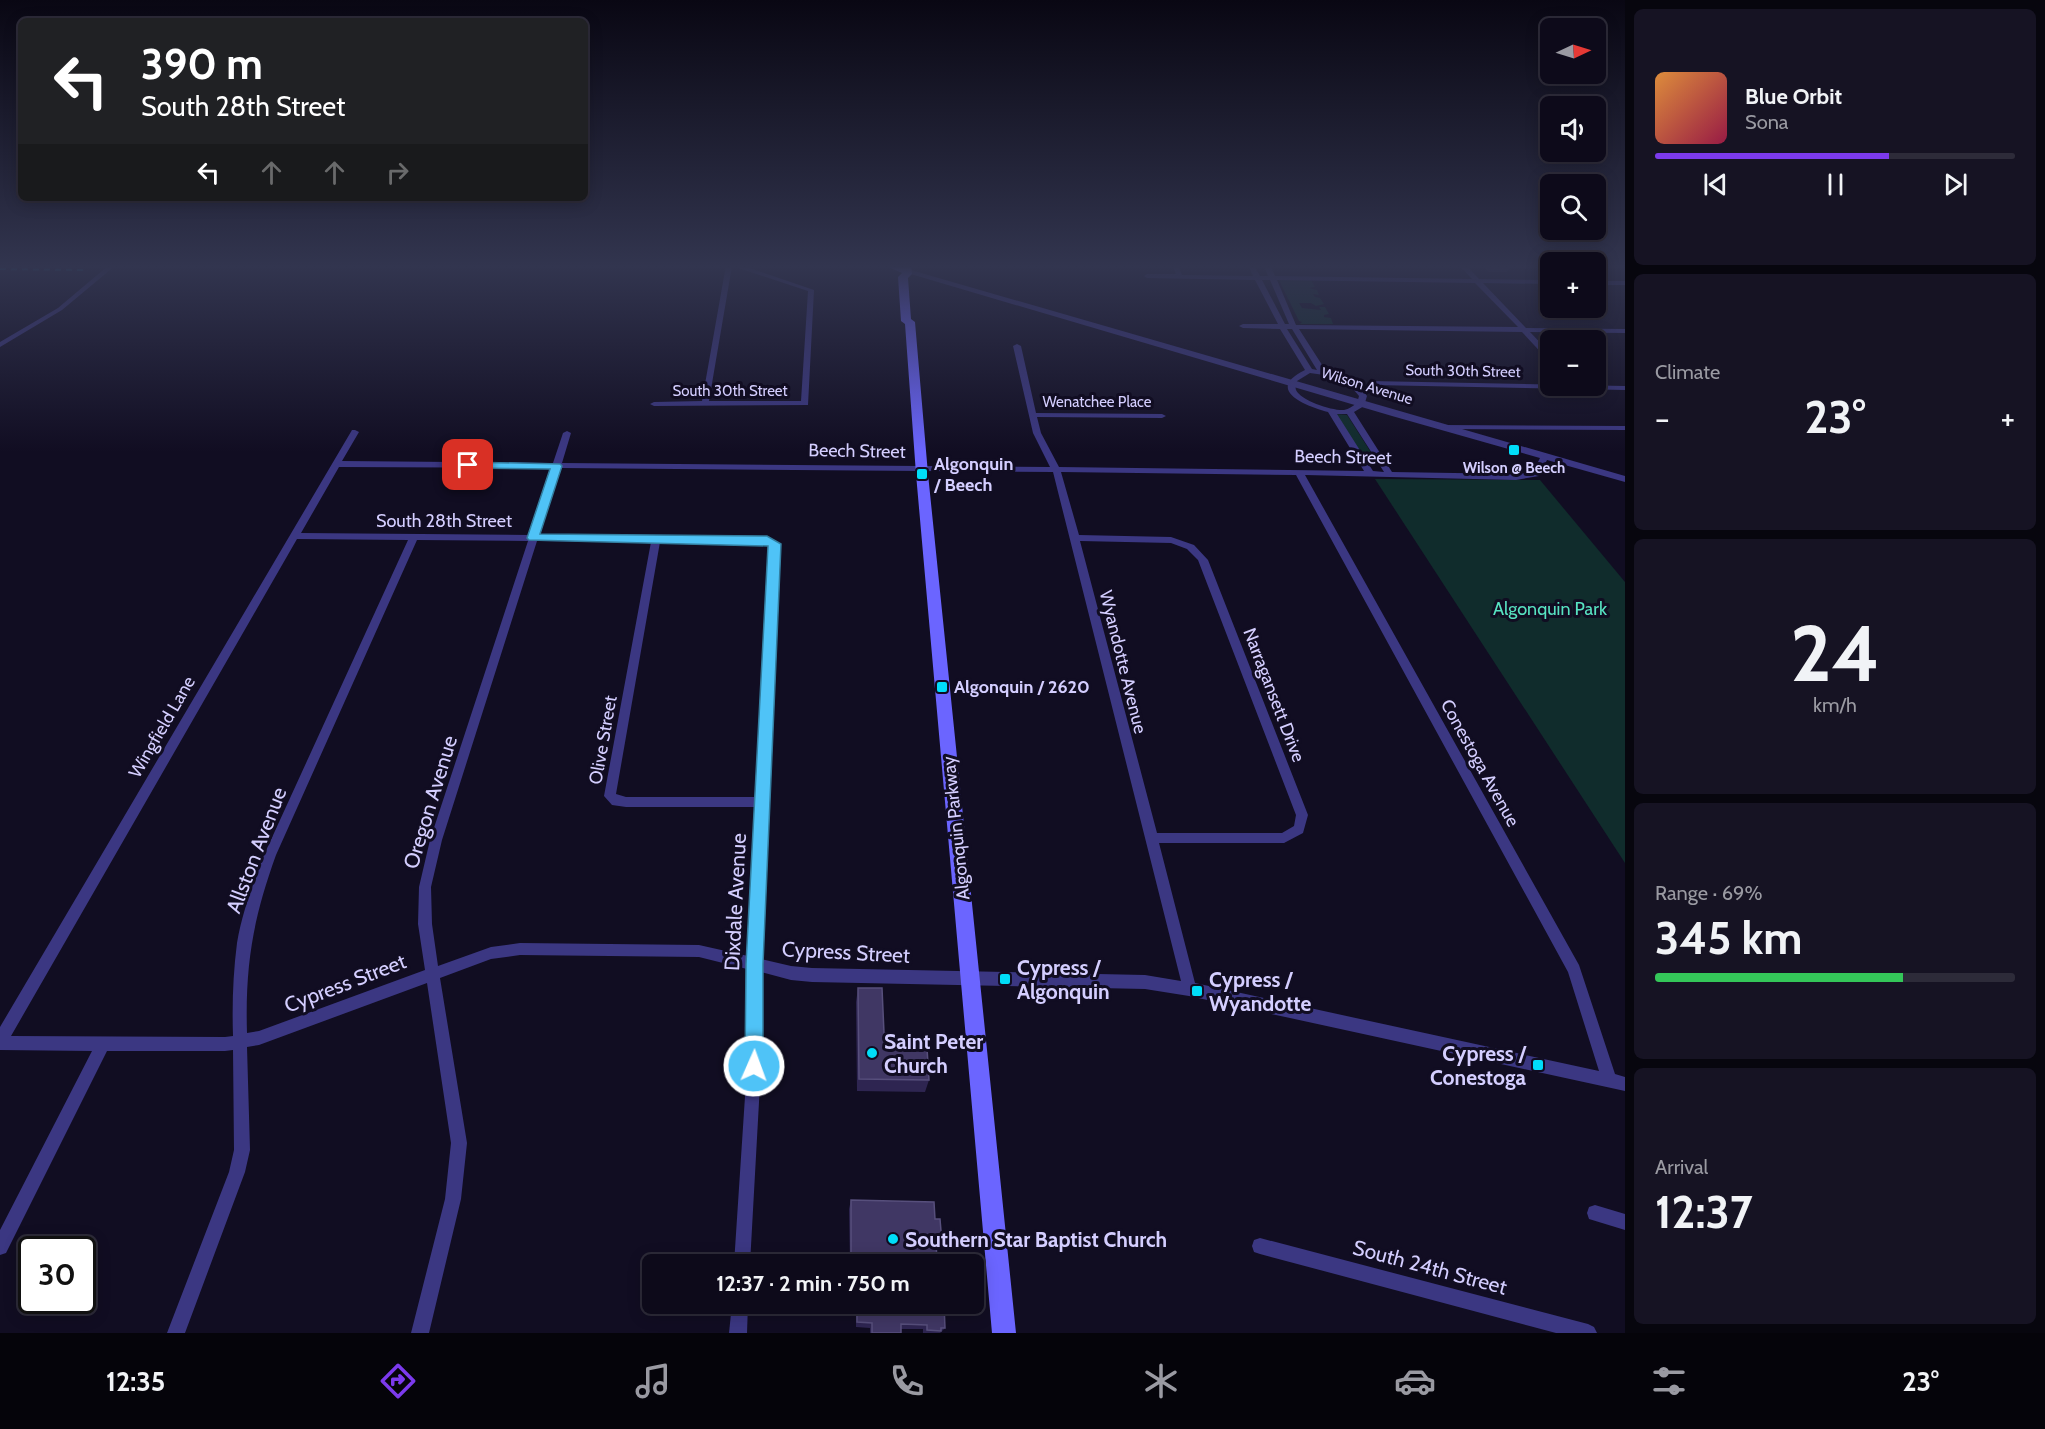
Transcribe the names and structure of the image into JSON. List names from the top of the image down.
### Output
{
  "streets": {
    "main road": ["Algonquin Parkway"],
    "street": [
      "South 30th Street",
      "Wilson Avenue",
      "Wenatchee Place",
      "Beech Street",
      "South 28th Street",
      "Wyandotte Avenue",
      "Narragansett Drive",
      "Wingfield Lane",
      "Olive Street",
      "Conestoga Avenue",
      "Oregon Avenue",
      "Allston Avenue",
      "Dixdale Avenue",
      "Cypress Street",
      "South 24th Street"
    ]
  },
  "crossings": [
    ["Wilson Avenue", "Beech Street"],
    ["Wenatchee Place", "Wyandotte Avenue"],
    ["Beech Street", "Wyandotte Avenue"],
    ["Beech Street", "Wingfield Lane"],
    ["Beech Street", "Conestoga Avenue"],
    ["Beech Street", "Oregon Avenue"],
    ["Beech Street", "Algonquin Parkway"],
    ["South 28th Street", "Wingfield Lane"],
    ["South 28th Street", "Olive Street"],
    ["South 28th Street", "Oregon Avenue"],
    ["South 28th Street", "Allston Avenue"],
    ["South 28th Street", "Dixdale Avenue"],
    ["Wyandotte Avenue", "Narragansett Drive"],
    ["Wyandotte Avenue", "Cypress Street"],
    ["Wingfield Lane", "Cypress Street"],
    ["Olive Street", "Dixdale Avenue"],
    ["Conestoga Avenue", "Cypress Street"],
    ["Oregon Avenue", "Cypress Street"],
    ["Algonquin Parkway", "Cypress Street"],
    ["Allston Avenue", "Cypress Street"],
    ["Dixdale Avenue", "Cypress Street"]
  ],
  "parks": ["Algonquin Park"],
  "places": {
    "transit": [
      "Wilson @ Beech",
      "Algonquin / Beech",
      "Algonquin / 2620",
      "Cypress / Algonquin",
      "Cypress / Wyandotte",
      "Cypress / Conestoga"
    ],
    "other": ["Saint Peter Church", "Southern Star Baptist Church"]
  },
  "north": "right",
  "page": {
    "map_buttons": ["+", "−"],
    "turn": ["390 m", "South 28th Street"],
    "song": ["Blue Orbit", "Sona"],
    "tile": [
      "Climate",
      ["24", "km/h"],
      ["Range · 69%", "345 km"],
      ["Arrival", "12:37"]
    ],
    "heat": ["−", "23°", "+"],
    "limit": "30",
    "trip": "12:37 · 2 min · 750 m",
    "tabs": ["12:35", "23°"]
  }
}
